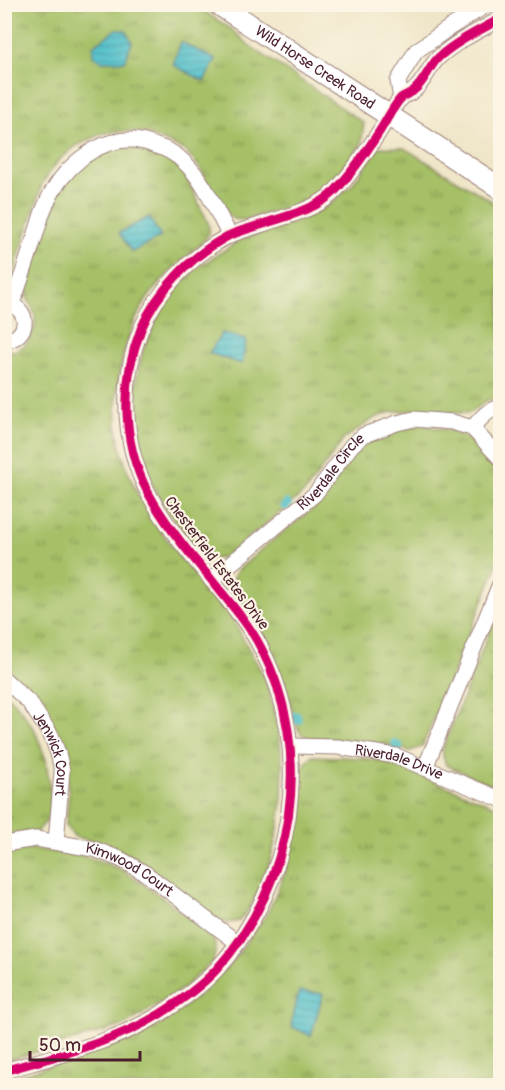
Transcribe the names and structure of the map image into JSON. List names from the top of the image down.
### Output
{
  "streets": {
    "main road": ["Wild Horse Creek Road"],
    "street": [
      "Riverdale Circle",
      "Chesterfield Estates Drive",
      "Jenwick Court",
      "Riverdale Drive",
      "Kimwood Court"
    ]
  },
  "crossings": [
    ["Wild Horse Creek Road", "Chesterfield Estates Drive"],
    ["Riverdale Circle", "Chesterfield Estates Drive"],
    ["Chesterfield Estates Drive", "Riverdale Drive"],
    ["Chesterfield Estates Drive", "Kimwood Court"],
    ["Jenwick Court", "Kimwood Court"]
  ],
  "scale_bar": "50 m"
}
